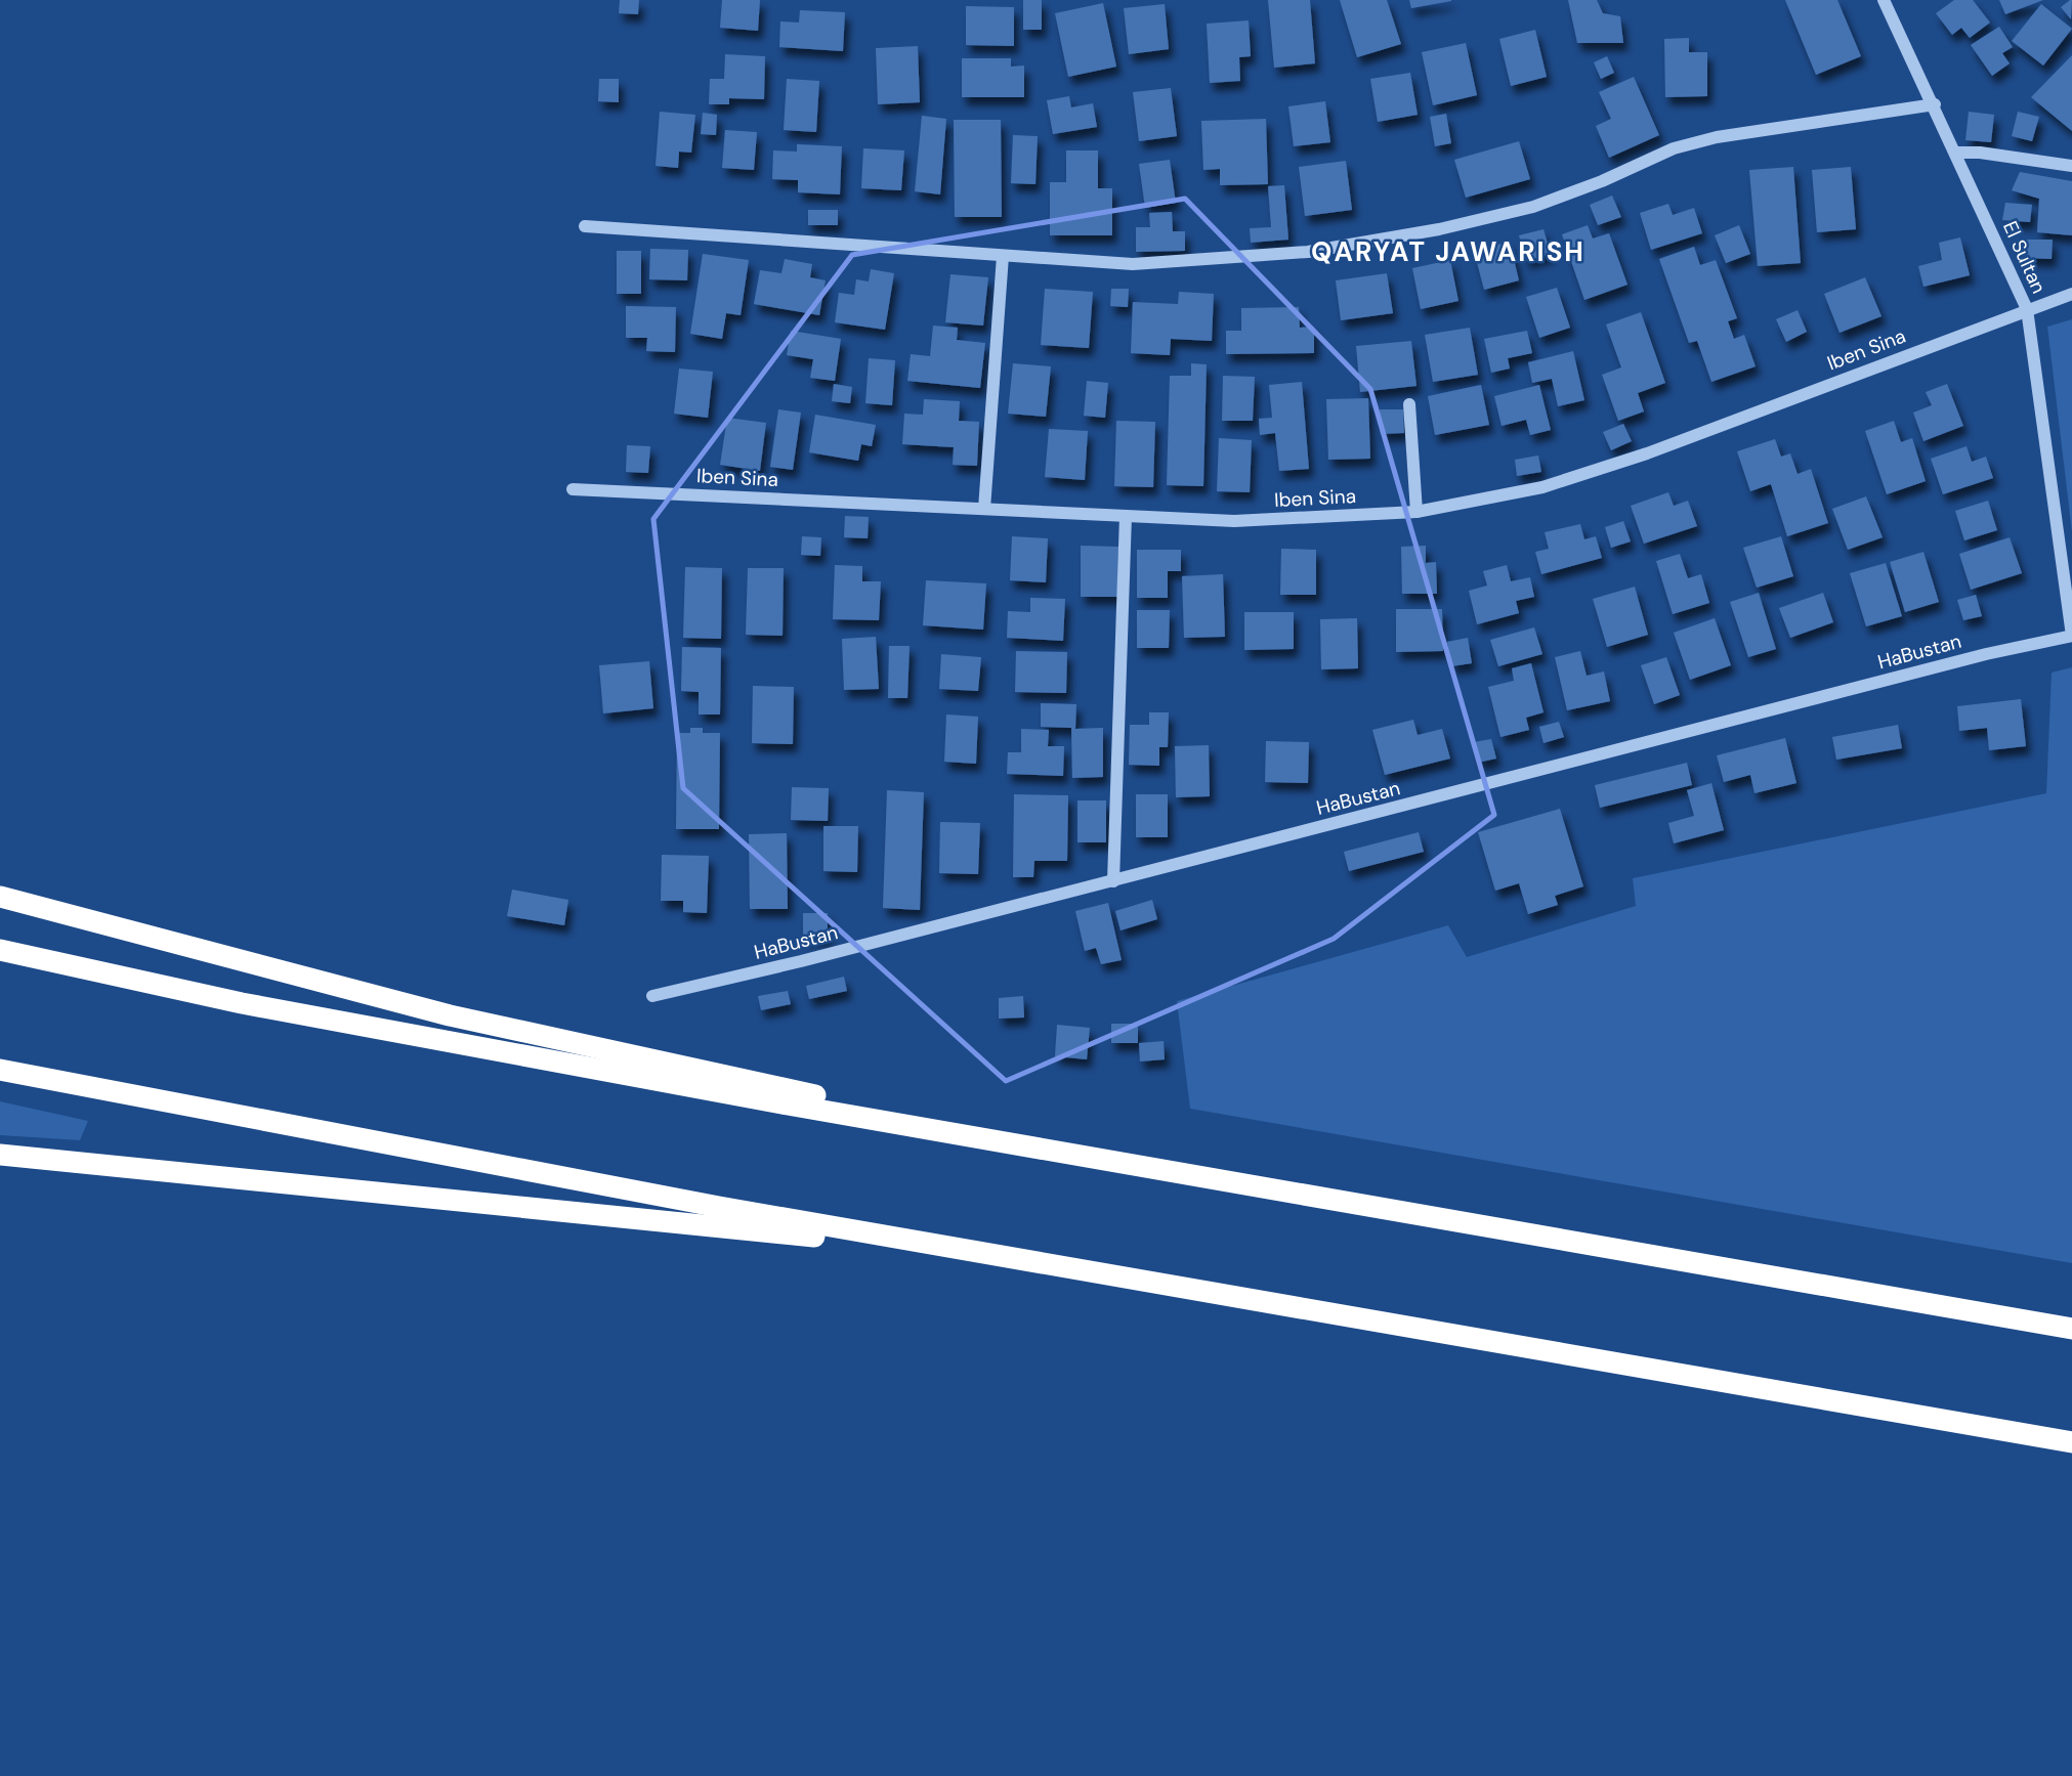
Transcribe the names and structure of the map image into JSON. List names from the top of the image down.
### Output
{
  "streets": {
    "street": ["El Sultan", "Iben Sina", "HaBustan"]
  },
  "crossings": [
    ["El Sultan", "Iben Sina"],
    ["El Sultan", "HaBustan"]
  ],
  "districts": ["QARYAT JAWARISH"]
}
